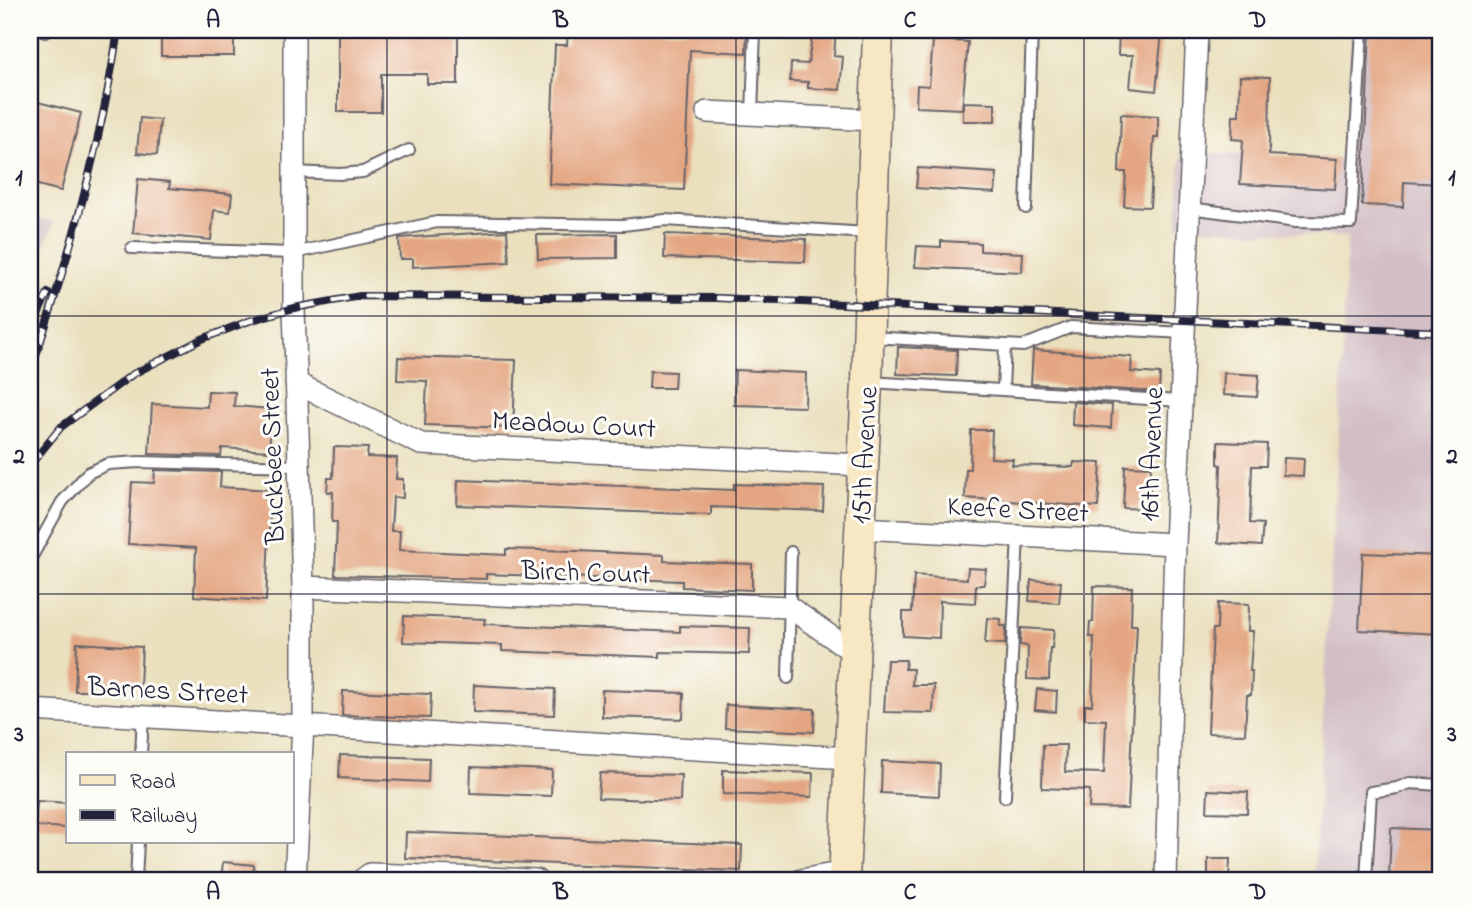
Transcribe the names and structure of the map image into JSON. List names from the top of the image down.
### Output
{
  "streets": {
    "main road": ["15th Avenue"],
    "street": [
      "Meadow Court",
      "16th Avenue",
      "Buckbee Street",
      "Keefe Street",
      "Birch Court",
      "Barnes Street"
    ]
  },
  "crossings": [
    ["Meadow Court", "15th Avenue"],
    ["Meadow Court", "Buckbee Street"],
    ["16th Avenue", "Keefe Street"],
    ["15th Avenue", "Keefe Street"],
    ["Buckbee Street", "Birch Court"],
    ["Buckbee Street", "Barnes Street"]
  ],
  "legend": ["Road", "Railway"],
  "grid": {
    "columns": [
      "A",
      "B",
      "C",
      "D"
    ],
    "rows": ["1", "2", "3"]
  }
}
